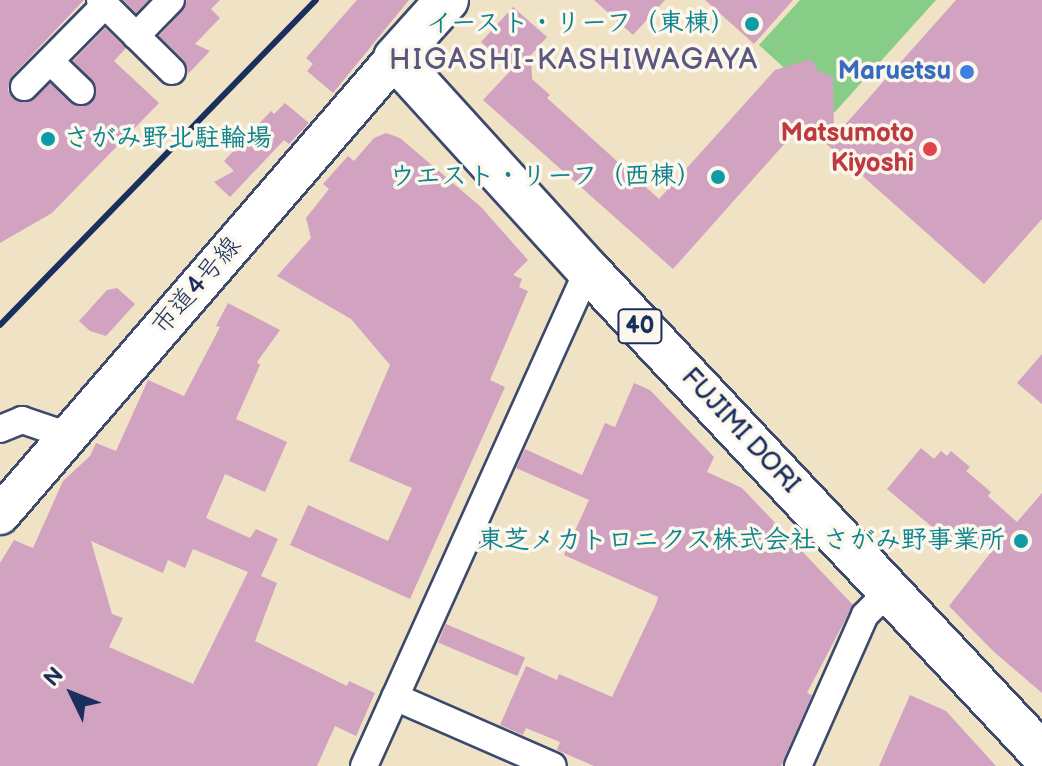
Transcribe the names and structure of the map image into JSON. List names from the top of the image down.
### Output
{
  "streets": {
    "main road": ["40", "FUJIMI DORI"],
    "street": ["市道4号線"]
  },
  "crossings": [
    ["市道4号線", "FUJIMI DORI"]
  ],
  "districts": ["HIGASHI-KASHIWAGAYA"],
  "places": [
    "イースト・リーフ（東棟）",
    "Maruetsu",
    "さがみ野北駐輪場",
    "Matsumoto Kiyoshi",
    "ウエスト・リーフ（西棟）",
    "東芝メカトロニクス株式会社 さがみ野事業所"
  ],
  "north": "top left"
}
